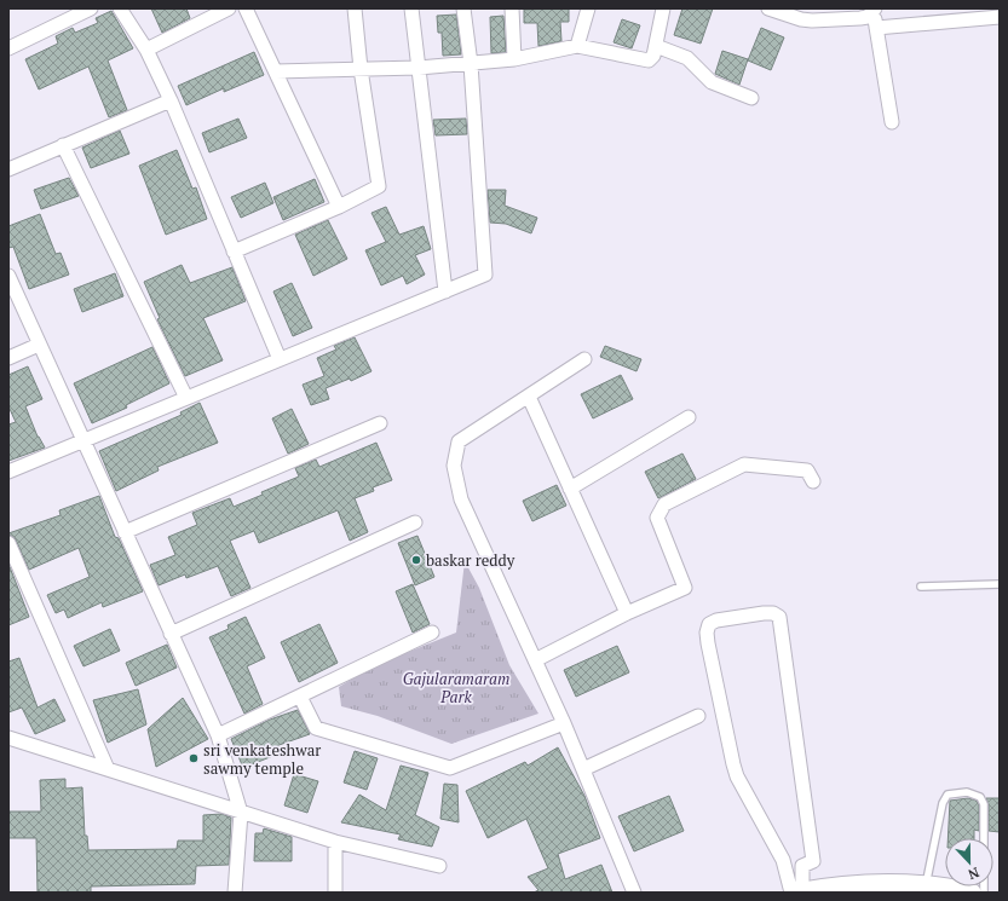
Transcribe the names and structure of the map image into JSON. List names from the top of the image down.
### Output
{
  "parks": ["Gajularamaram Park"],
  "places": ["baskar reddy", "sri venkateshwar sawmy temple"],
  "north": "bottom"
}
